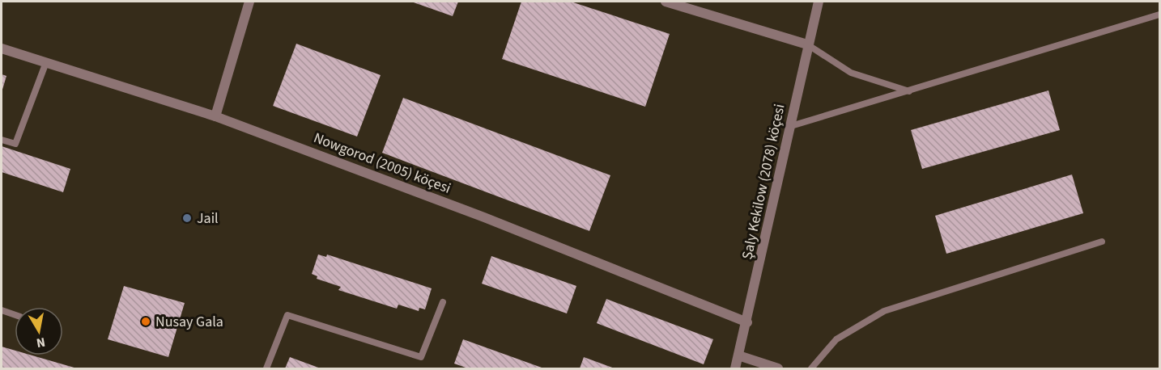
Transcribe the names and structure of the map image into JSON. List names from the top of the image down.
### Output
{
  "streets": {
    "street": ["Nowgorod (2005) köçesi", "Şaly Kekilow (2078) köçesi"]
  },
  "crossings": [
    ["Nowgorod (2005) köçesi", "Şaly Kekilow (2078) köçesi"]
  ],
  "places": ["Jail", "Nusay Gala"],
  "north": "bottom"
}
